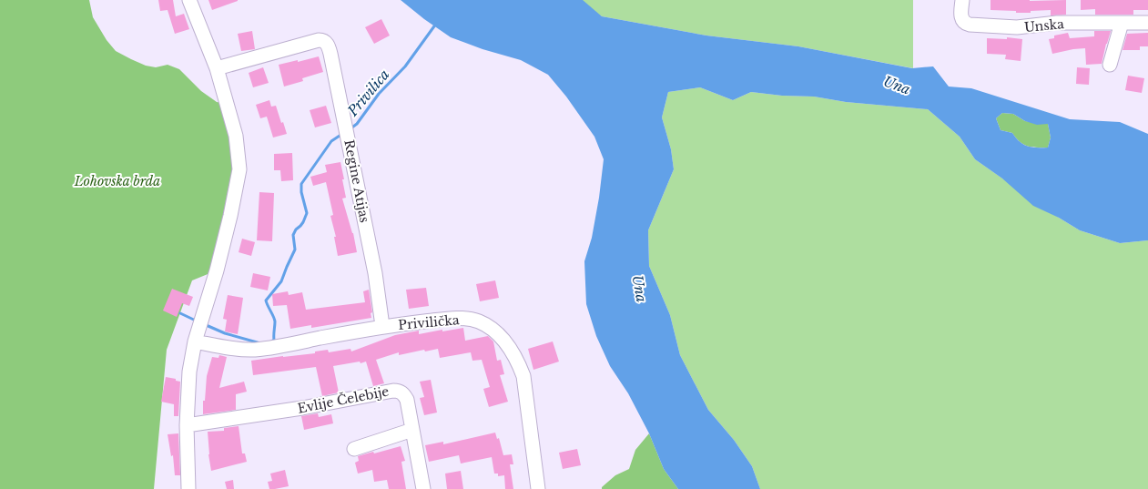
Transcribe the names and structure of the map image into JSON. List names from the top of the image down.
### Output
{
  "streets": {
    "street": [
      "Unska",
      "Regine Atijas",
      "Privilička",
      "Evlije Čelebije"
    ]
  },
  "crossings": [
    ["Regine Atijas", "Privilička"]
  ],
  "water": ["Una", "Privilica"],
  "parks": ["Lohovska brda"]
}
